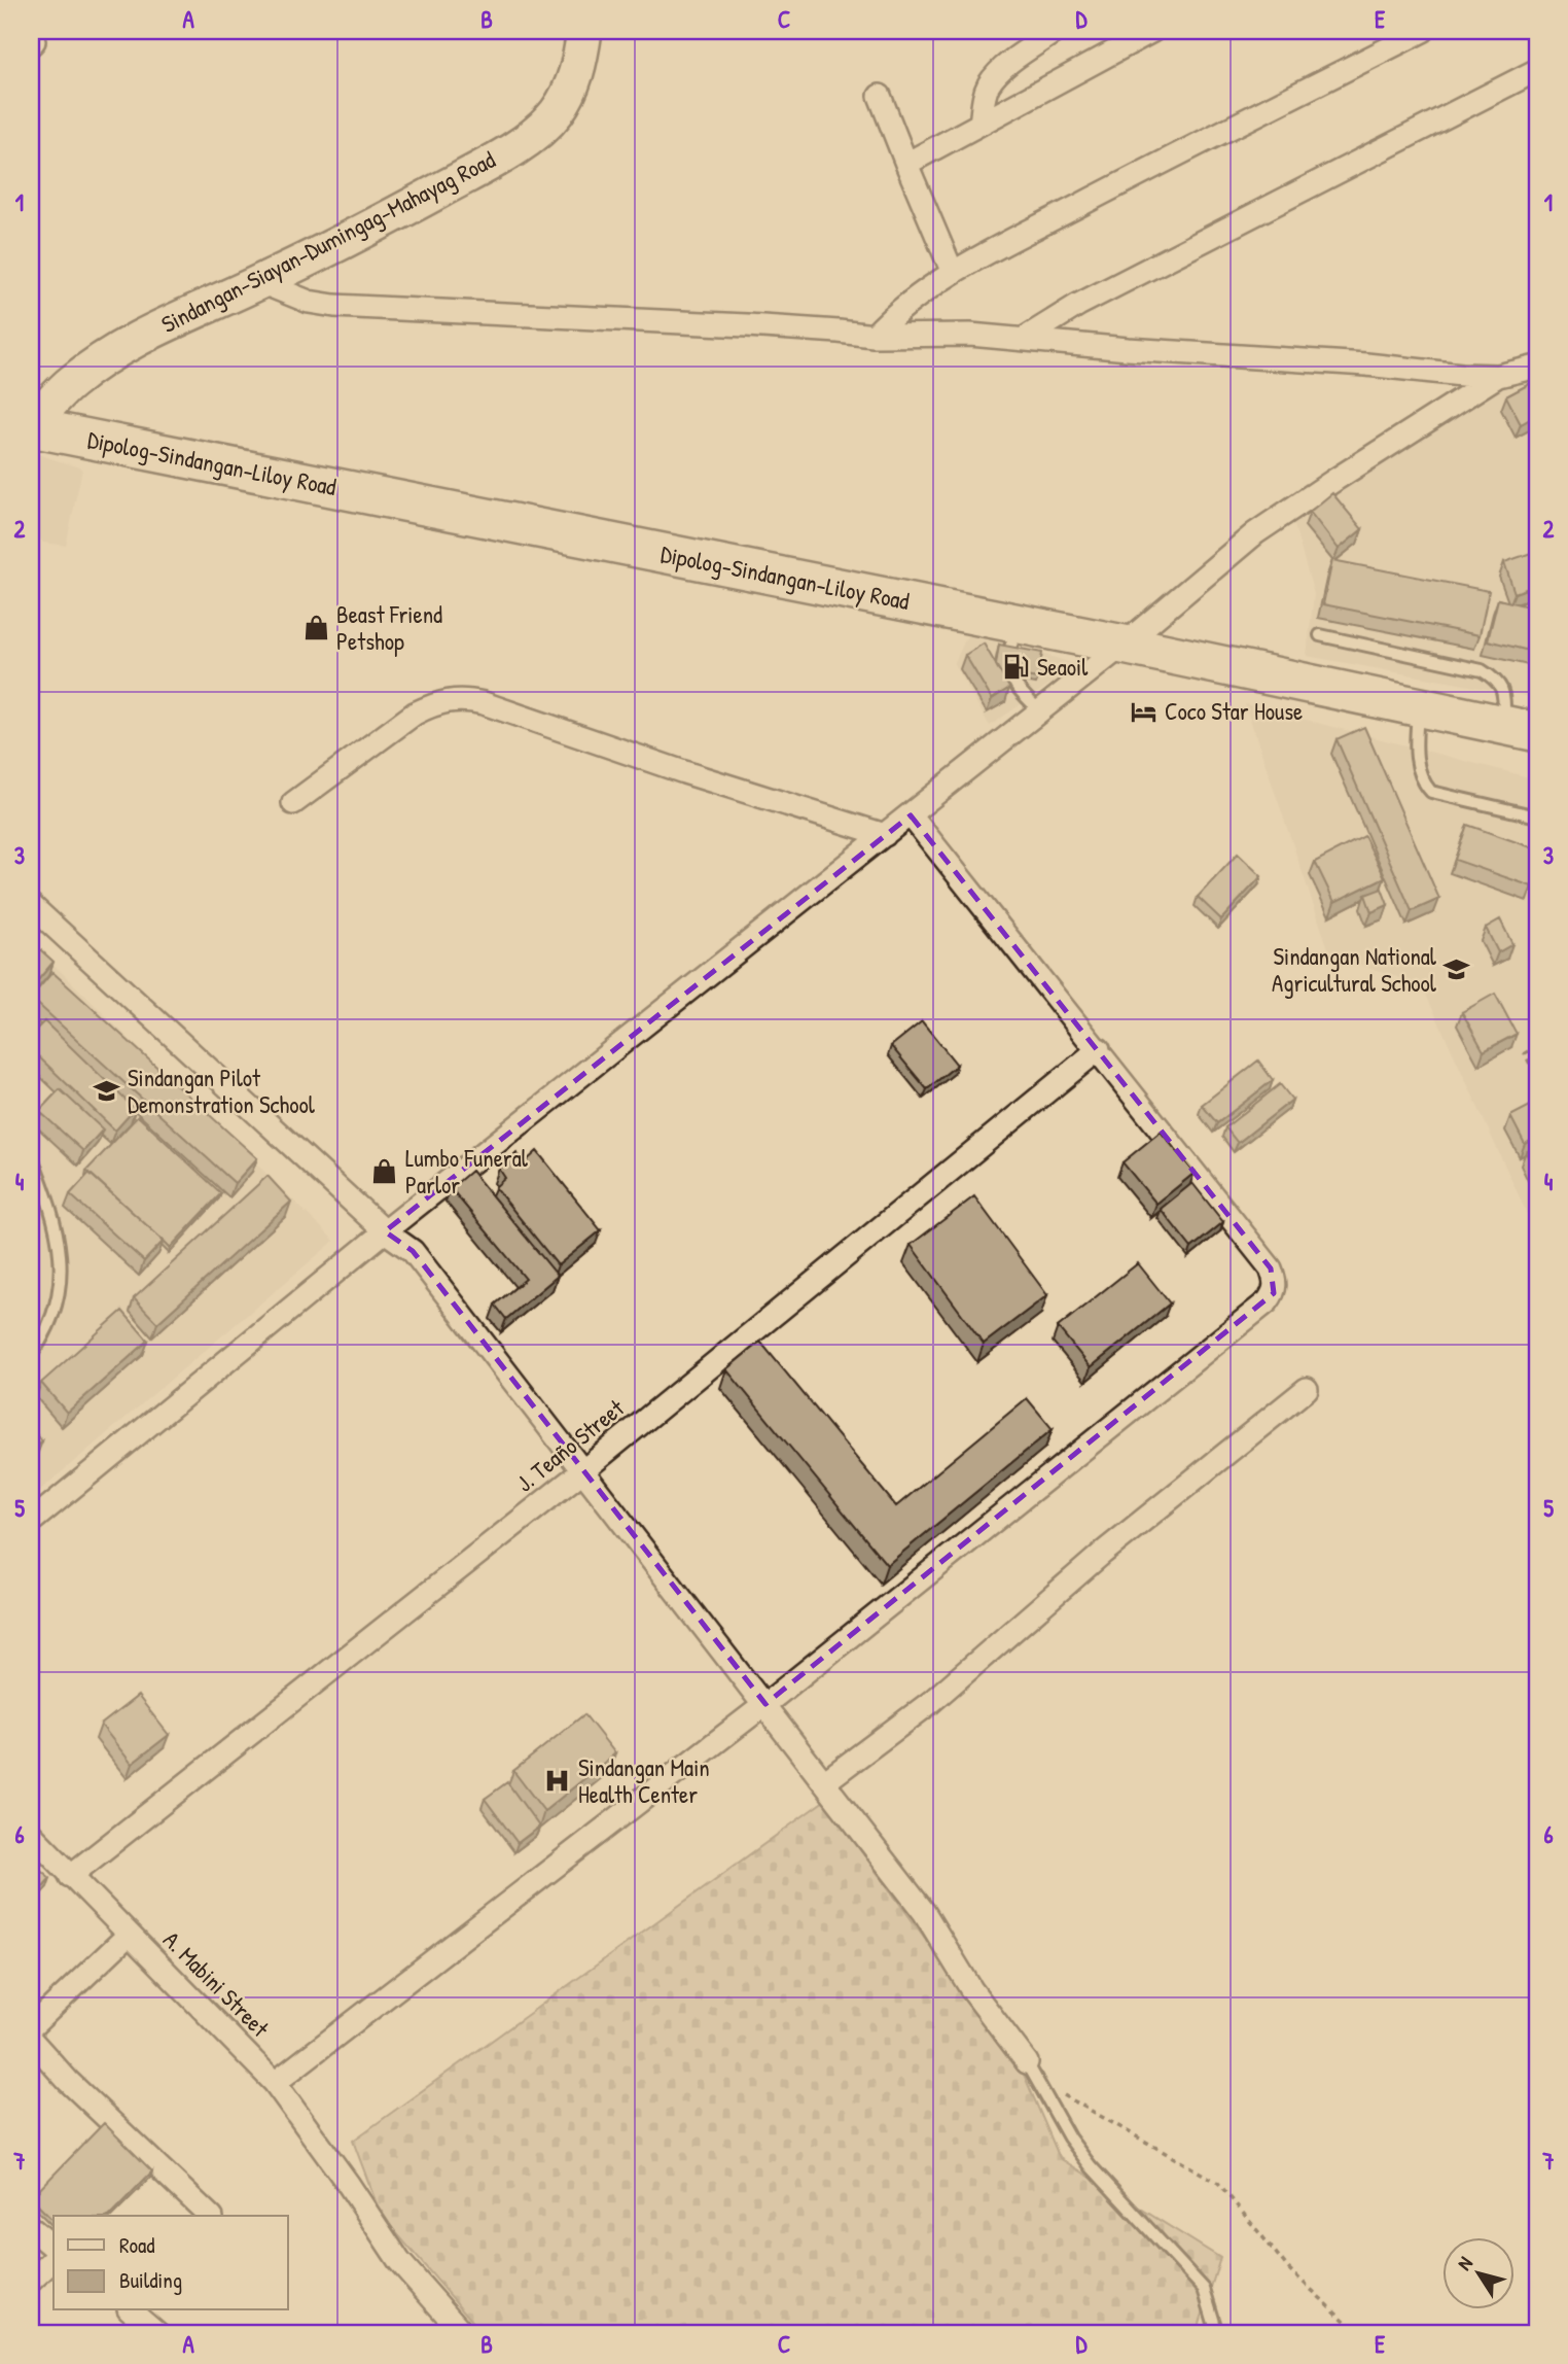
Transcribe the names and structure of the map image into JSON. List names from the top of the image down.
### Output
{
  "streets": {
    "highway": ["Dipolog-Sindangan-Liloy Road"],
    "main road": ["Sindangan-Siayan-Dumingag-Mahayag Road"],
    "street": ["J. Teaño Street", "A. Mabini Street"]
  },
  "crossings": [
    ["Sindangan-Siayan-Dumingag-Mahayag Road", "Dipolog-Sindangan-Liloy Road"],
    ["J. Teaño Street", "A. Mabini Street"]
  ],
  "places": {
    "shop": ["Beast Friend Petshop", "Lumbo Funeral Parlor"],
    "fuel station": ["Seaoil"],
    "hotel": ["Coco Star House"],
    "school or university": ["Sindangan National Agricultural School", "Sindangan Pilot Demonstration School"],
    "hospital": ["Sindangan Main Health Center"]
  },
  "legend": ["Road", "Building"],
  "north": "top left",
  "grid": {
    "columns": [
      "A",
      "B",
      "C",
      "D",
      "E"
    ],
    "rows": [
      "1",
      "2",
      "3",
      "4",
      "5",
      "6",
      "7"
    ]
  }
}
